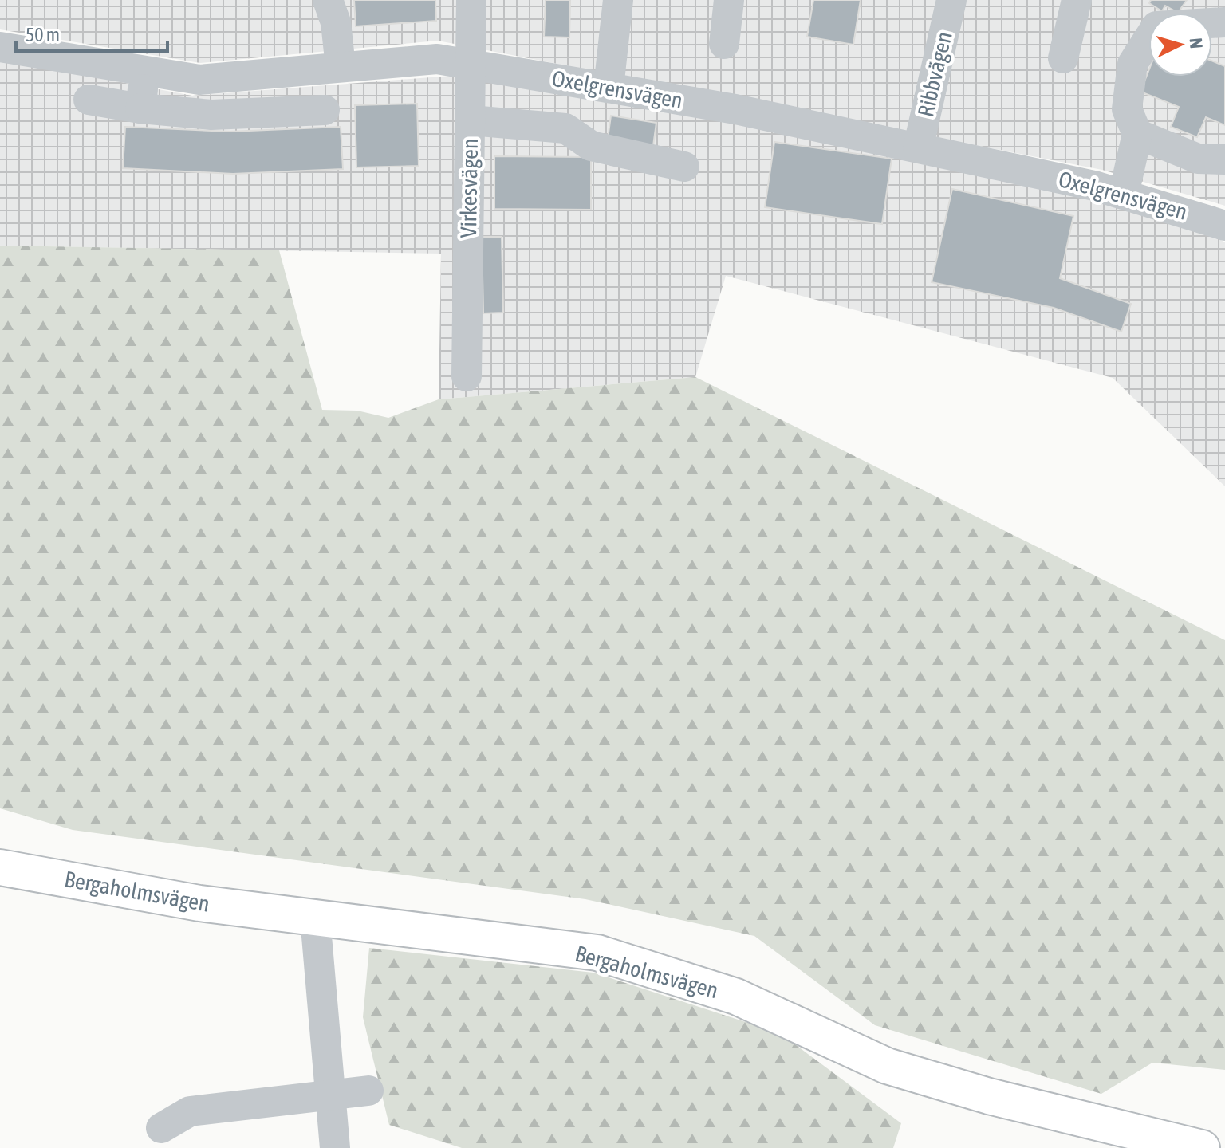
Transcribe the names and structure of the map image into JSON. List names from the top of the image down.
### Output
{
  "streets": {
    "main road": ["Bergaholmsvägen"],
    "street": ["Ribbvägen", "Oxelgrensvägen", "Virkesvägen"]
  },
  "crossings": [
    ["Ribbvägen", "Oxelgrensvägen"],
    ["Oxelgrensvägen", "Virkesvägen"]
  ],
  "scale_bar": "50 m",
  "north": "right"
}
